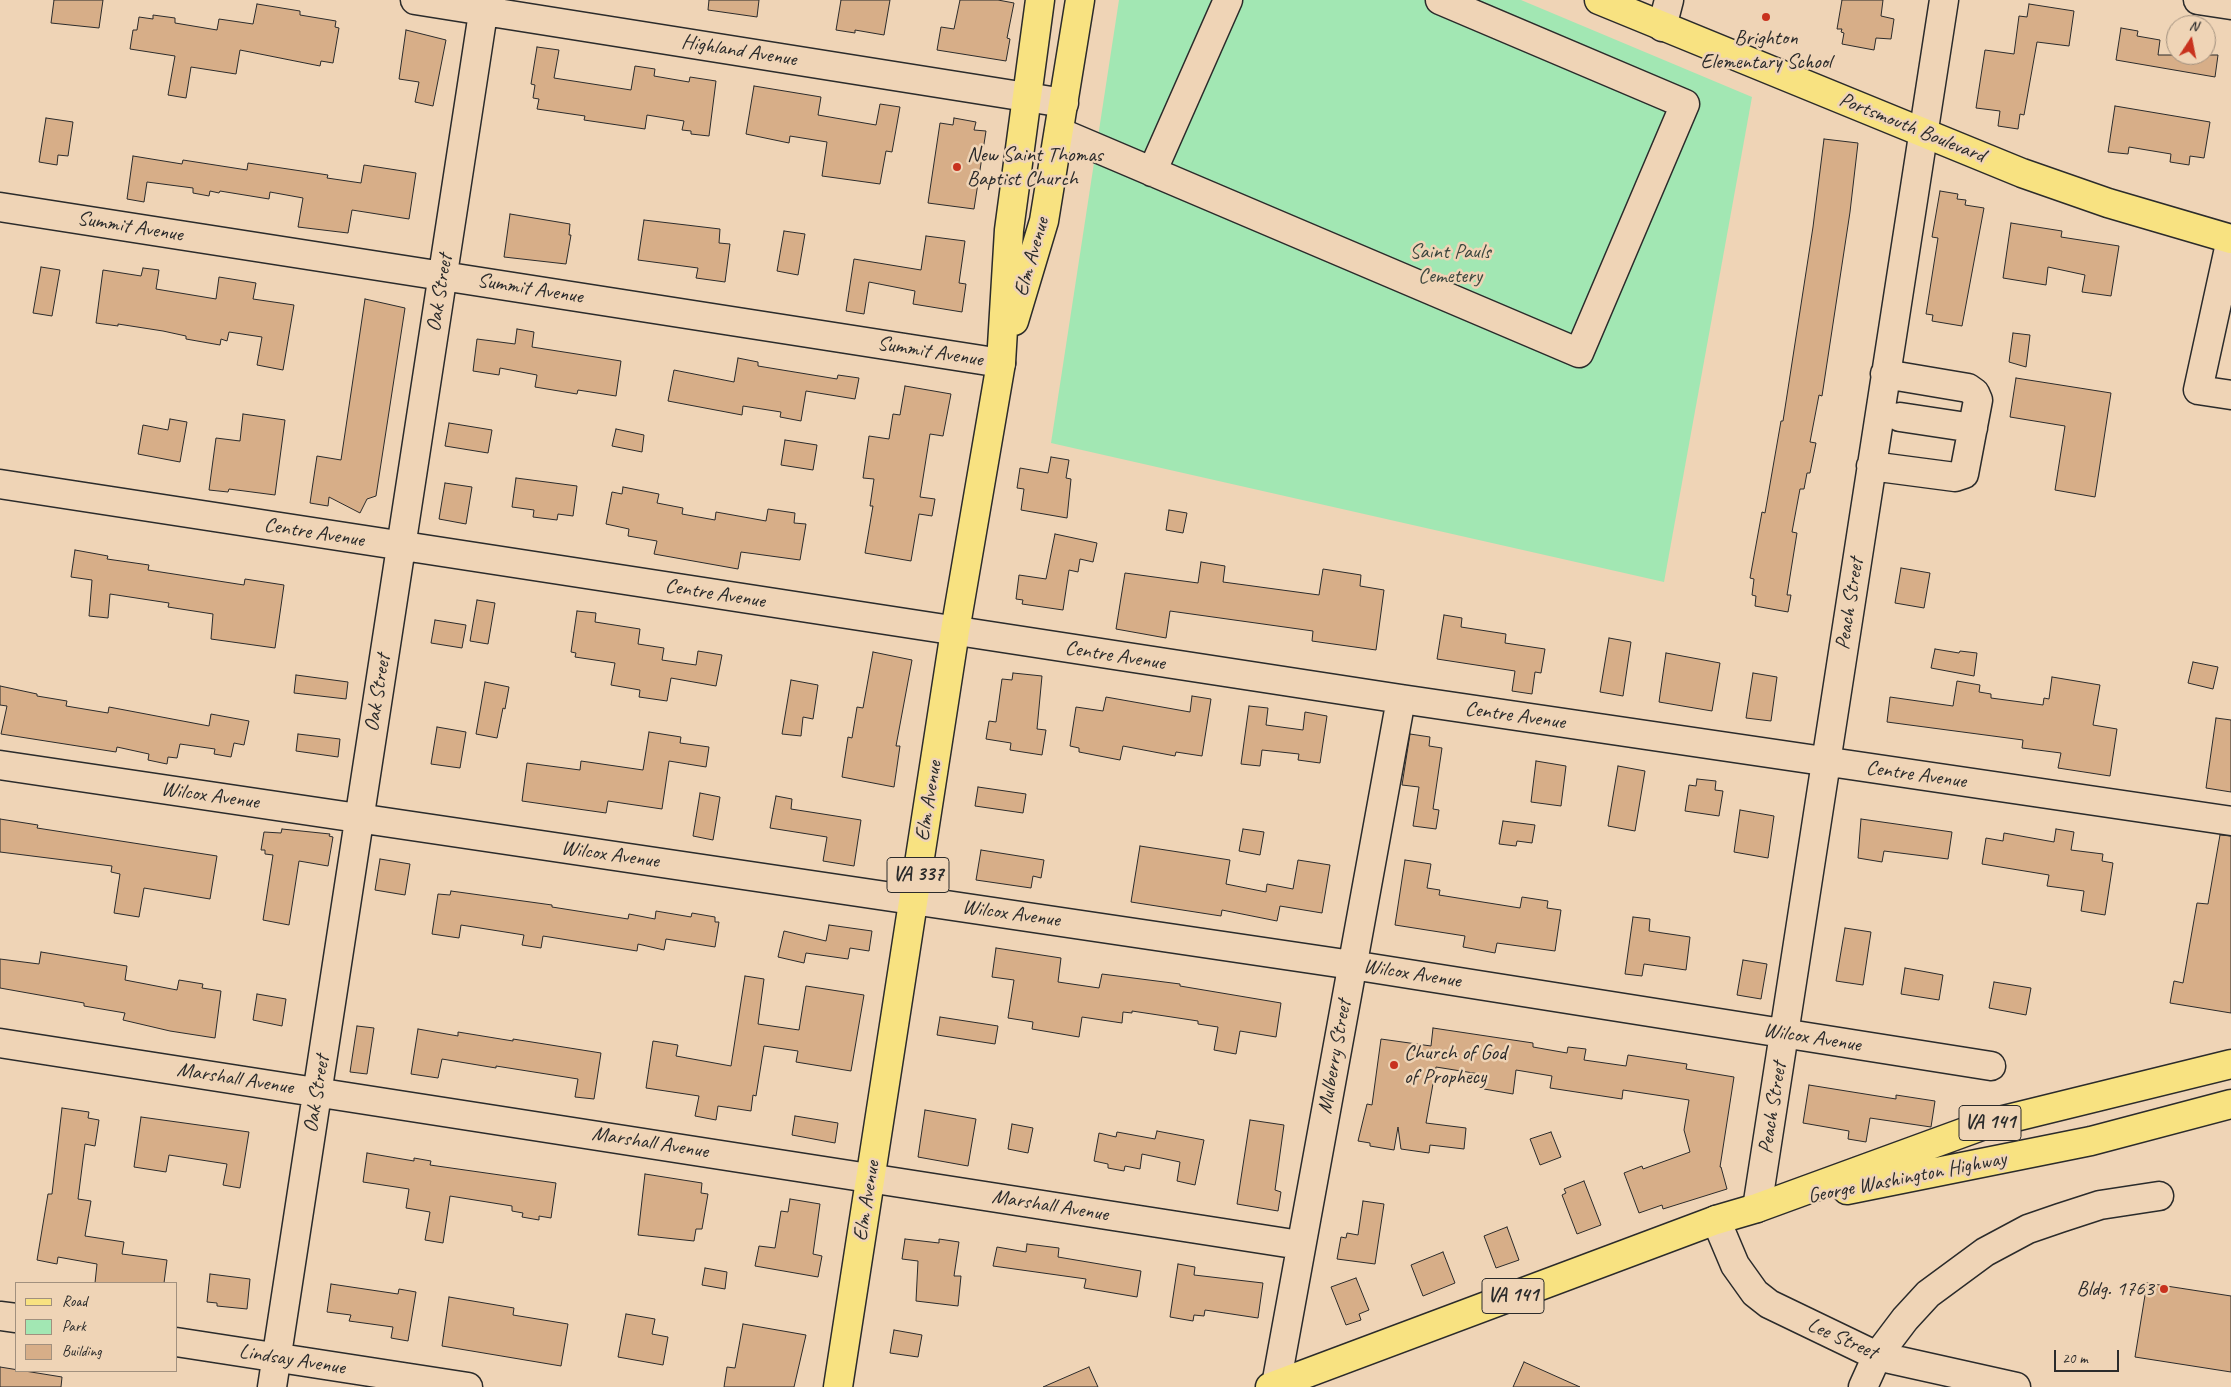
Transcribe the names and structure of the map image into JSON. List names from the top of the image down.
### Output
{
  "streets": {
    "main road": [
      "Portsmouth Boulevard",
      "Elm Avenue",
      "VA 337",
      "VA 141",
      "George Washington Highway"
    ],
    "street": [
      "Highland Avenue",
      "Summit Avenue",
      "Oak Street",
      "Centre Avenue",
      "Peach Street",
      "Wilcox Avenue",
      "Mulberry Street",
      "Marshall Avenue",
      "Lee Street",
      "Lindsay Avenue"
    ]
  },
  "crossings": [
    ["Highland Avenue", "Elm Avenue"],
    ["Highland Avenue", "Oak Street"],
    ["Portsmouth Boulevard", "Peach Street"],
    ["Summit Avenue", "Elm Avenue"],
    ["Summit Avenue", "Oak Street"],
    ["Elm Avenue", "Centre Avenue"],
    ["Elm Avenue", "Wilcox Avenue"],
    ["Elm Avenue", "Marshall Avenue"],
    ["Oak Street", "Centre Avenue"],
    ["Oak Street", "Wilcox Avenue"],
    ["Oak Street", "Marshall Avenue"],
    ["Oak Street", "Lindsay Avenue"],
    ["Centre Avenue", "Peach Street"],
    ["Centre Avenue", "Mulberry Street"],
    ["Peach Street", "Wilcox Avenue"],
    ["Peach Street", "George Washington Highway"],
    ["Wilcox Avenue", "Mulberry Street"],
    ["Mulberry Street", "Marshall Avenue"],
    ["Mulberry Street", "George Washington Highway"],
    ["George Washington Highway", "Lee Street"]
  ],
  "parks": ["Saint Pauls Cemetery"],
  "places": [
    "Brighton Elementary School",
    "New Saint Thomas Baptist Church",
    "Church of God of Prophecy",
    "Bldg. 1763"
  ],
  "legend": ["Road", "Park", "Building"],
  "scale_bar": "20 m",
  "north": "top"
}
